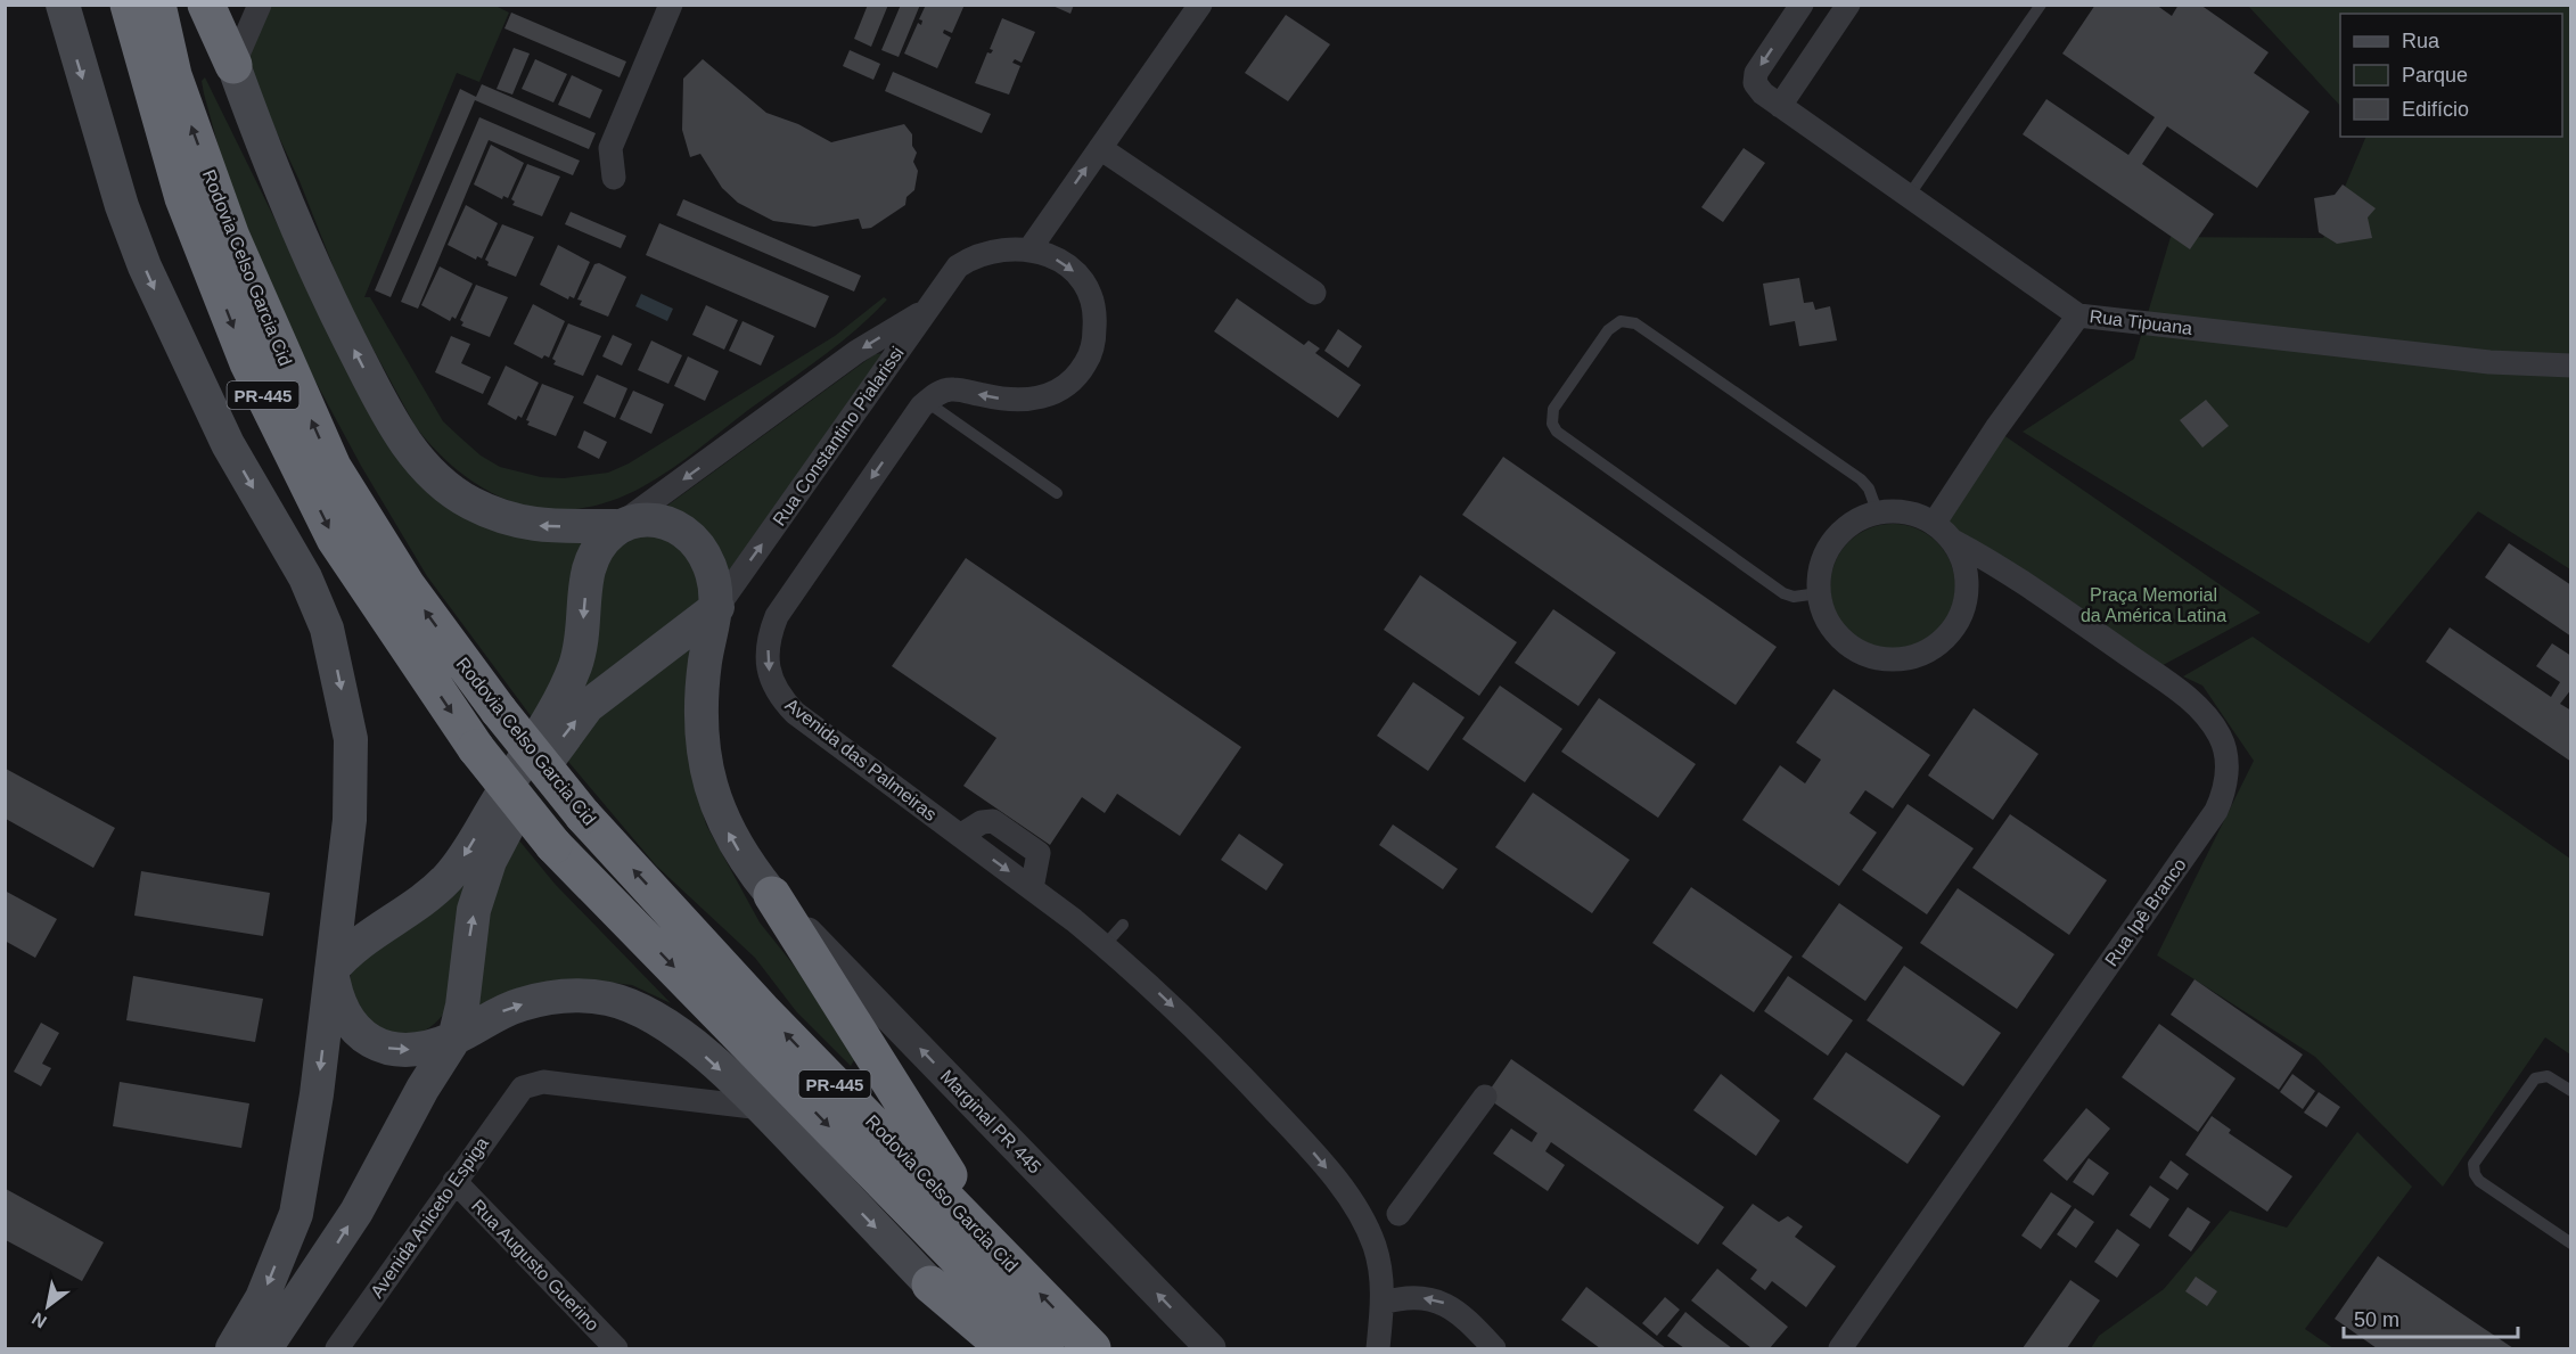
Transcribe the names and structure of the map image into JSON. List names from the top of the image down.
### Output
{
  "streets": {
    "highway": ["Rodovia Celso Garcia Cid", "PR-445"],
    "street": [
      "Rua Tipuana",
      "Rua Constantino Pialarissi",
      "Avenida das Palmeiras",
      "Rua Ipê Branco",
      "Marginal PR 445",
      "Avenida Aniceto Espiga",
      "Rua Augusto Guerino"
    ]
  },
  "crossings": [
    ["Avenida Aniceto Espiga", "Rua Augusto Guerino"]
  ],
  "parks": ["Praça Memorial da América Latina"],
  "legend": ["Rua", "Parque", "Edifício"],
  "scale_bar": "50 m",
  "north": "bottom left"
}
